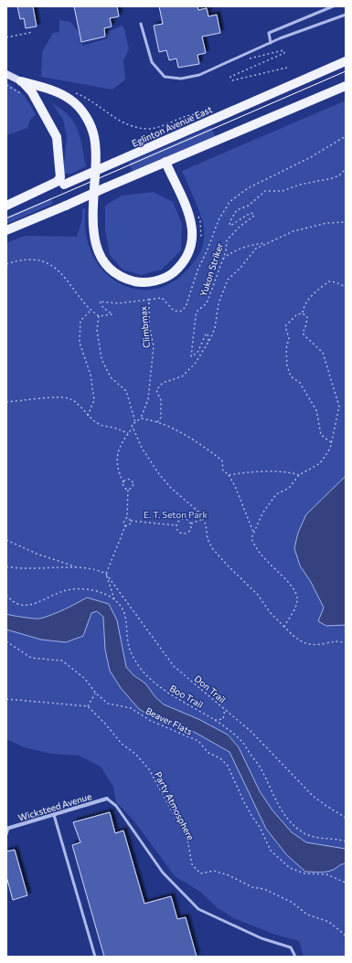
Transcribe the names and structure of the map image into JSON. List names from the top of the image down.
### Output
{
  "streets": {
    "main road": ["Eglinton Avenue East"],
    "street": ["Wicksteed Avenue"],
    "path": [
      "Yukon Striker",
      "Climbmax",
      "Don Trail",
      "Boo Trail",
      "Beaver Flats",
      "Party Atmosphere"
    ]
  },
  "parks": ["E. T. Seton Park"]
}
